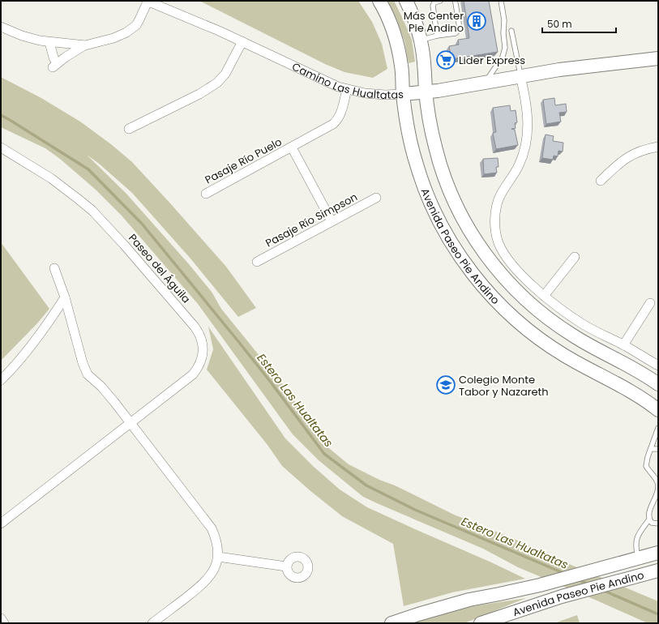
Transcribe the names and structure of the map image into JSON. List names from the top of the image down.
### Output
{
  "streets": {
    "street": [
      "Camino Las Hualtatas",
      "Pasaje Río Puelo",
      "Pasaje Río Simpson",
      "Avenida Paseo Pie Andino",
      "Paseo del Águila"
    ]
  },
  "crossings": [
    ["Camino Las Hualtatas", "Pasaje Río Puelo"],
    ["Camino Las Hualtatas", "Avenida Paseo Pie Andino"],
    ["Pasaje Río Puelo", "Pasaje Río Simpson"]
  ],
  "water": ["Estero Las Hualtatas"],
  "places": {
    "building": ["Más Center Pie Andino"],
    "supermarket": ["Lider Express"],
    "school or university": ["Colegio Monte Tabor y Nazareth"]
  },
  "scale_bar": "50 m"
}
